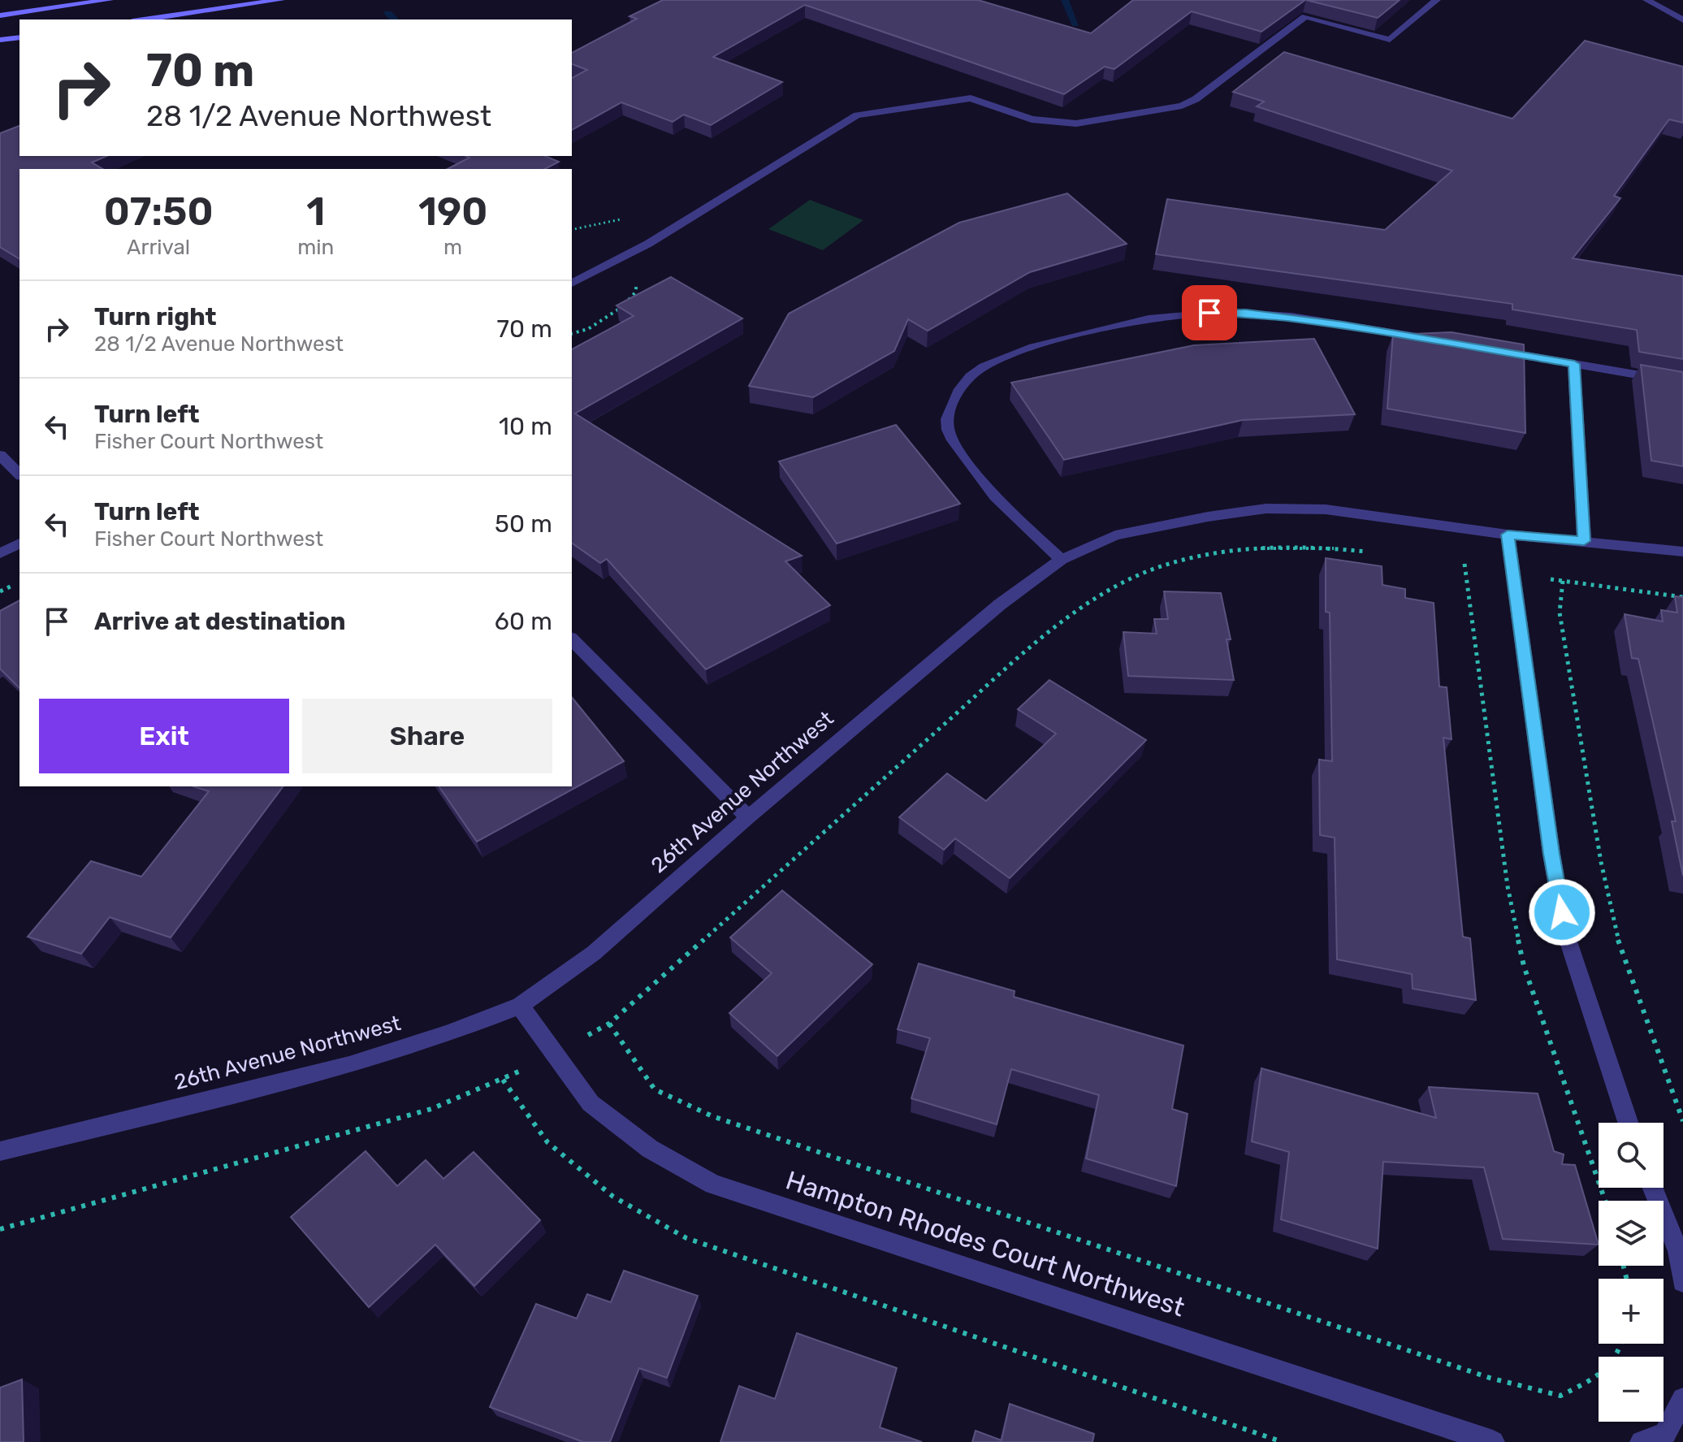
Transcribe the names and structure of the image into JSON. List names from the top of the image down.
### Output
{
  "streets": {
    "street": ["26th Avenue Northwest", "Hampton Rhodes Court Northwest"]
  },
  "crossings": [
    ["26th Avenue Northwest", "Hampton Rhodes Court Northwest"]
  ],
  "page": {
    "turn": ["70 m", "28 1/2 Avenue Northwest"],
    "eta": [
      "07:50",
      "Arrival",
      "1",
      "min",
      "190",
      "m"
    ],
    "list": [
      {
        "name": "Turn right",
        "note": "28 1/2 Avenue Northwest",
        "value": "70 m"
      },
      {
        "name": "Turn left",
        "note": "Fisher Court Northwest",
        "value": "10 m"
      },
      {
        "name": "Turn left",
        "note": "Fisher Court Northwest",
        "value": "50 m"
      },
      {
        "name": "Arrive at destination",
        "value": "60 m"
      }
    ],
    "buttons": ["Exit", "Share"],
    "map_buttons": ["+", "−"]
  }
}
